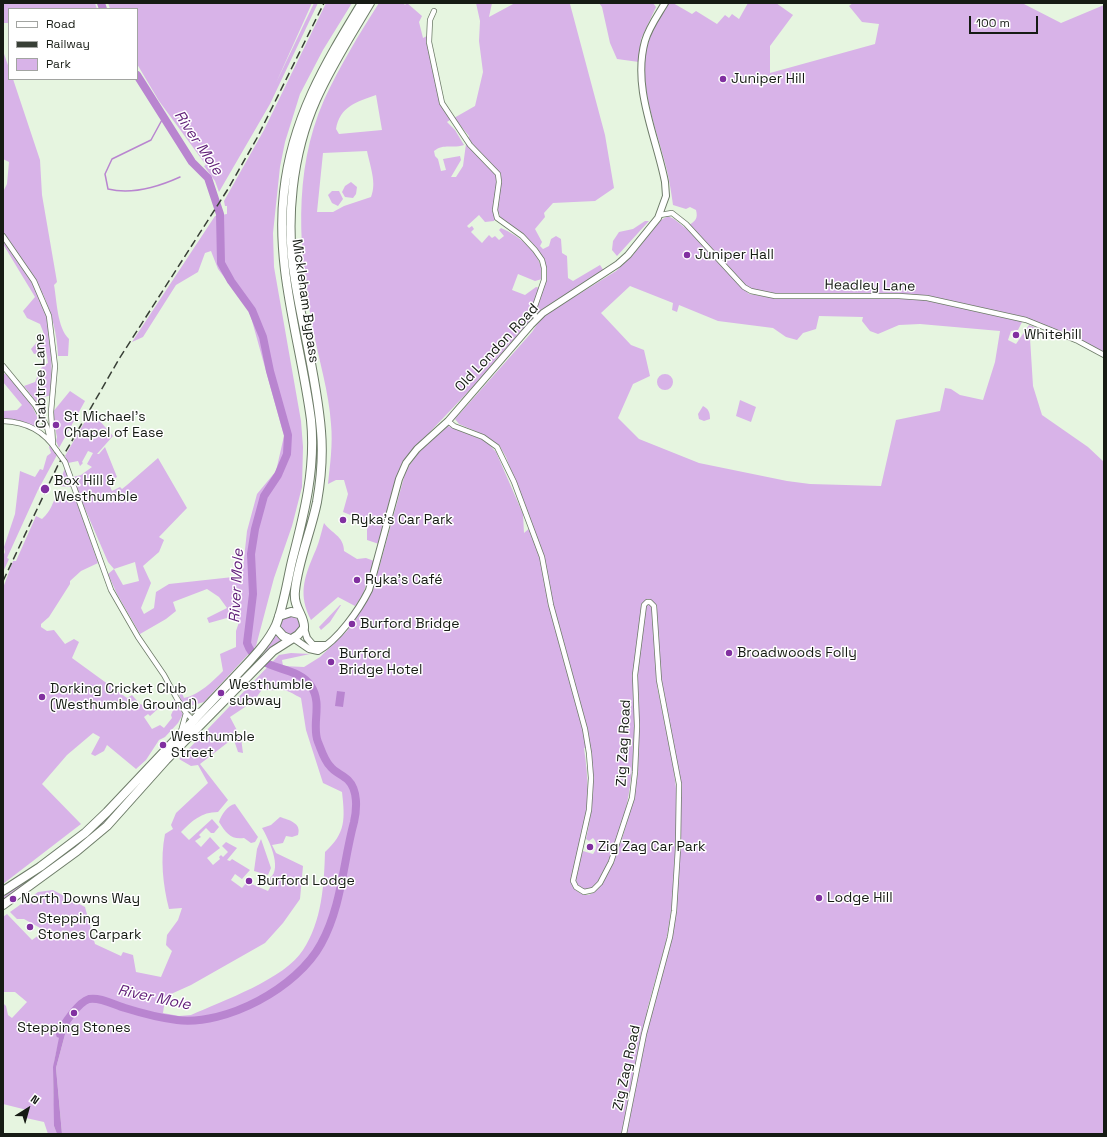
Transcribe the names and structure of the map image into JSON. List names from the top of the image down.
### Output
{
  "streets": {
    "highway": ["Mickleham Bypass"],
    "main road": ["Old London Road"],
    "street": ["Headley Lane", "Crabtree Lane", "Zig Zag Road"]
  },
  "crossings": [
    ["Headley Lane", "Old London Road"],
    ["Old London Road", "Zig Zag Road"]
  ],
  "water": ["River Mole"],
  "places": [
    "Juniper Hill",
    "Juniper Hall",
    "Whitehill",
    "St Michael's Chapel of Ease",
    "Box Hill & Westhumble",
    "Ryka's Car Park",
    "Ryka's Café",
    "Burford Bridge",
    "Broadwoods Folly",
    "Burford Bridge Hotel",
    "Westhumble subway",
    "Dorking Cricket Club (Westhumble Ground)",
    "Westhumble Street",
    "Zig Zag Car Park",
    "Burford Lodge",
    "Lodge Hill",
    "North Downs Way",
    "Stepping Stones Carpark",
    "Stepping Stones"
  ],
  "legend": ["Road", "Railway", "Park"],
  "scale_bar": "100 m",
  "north": "top right"
}
